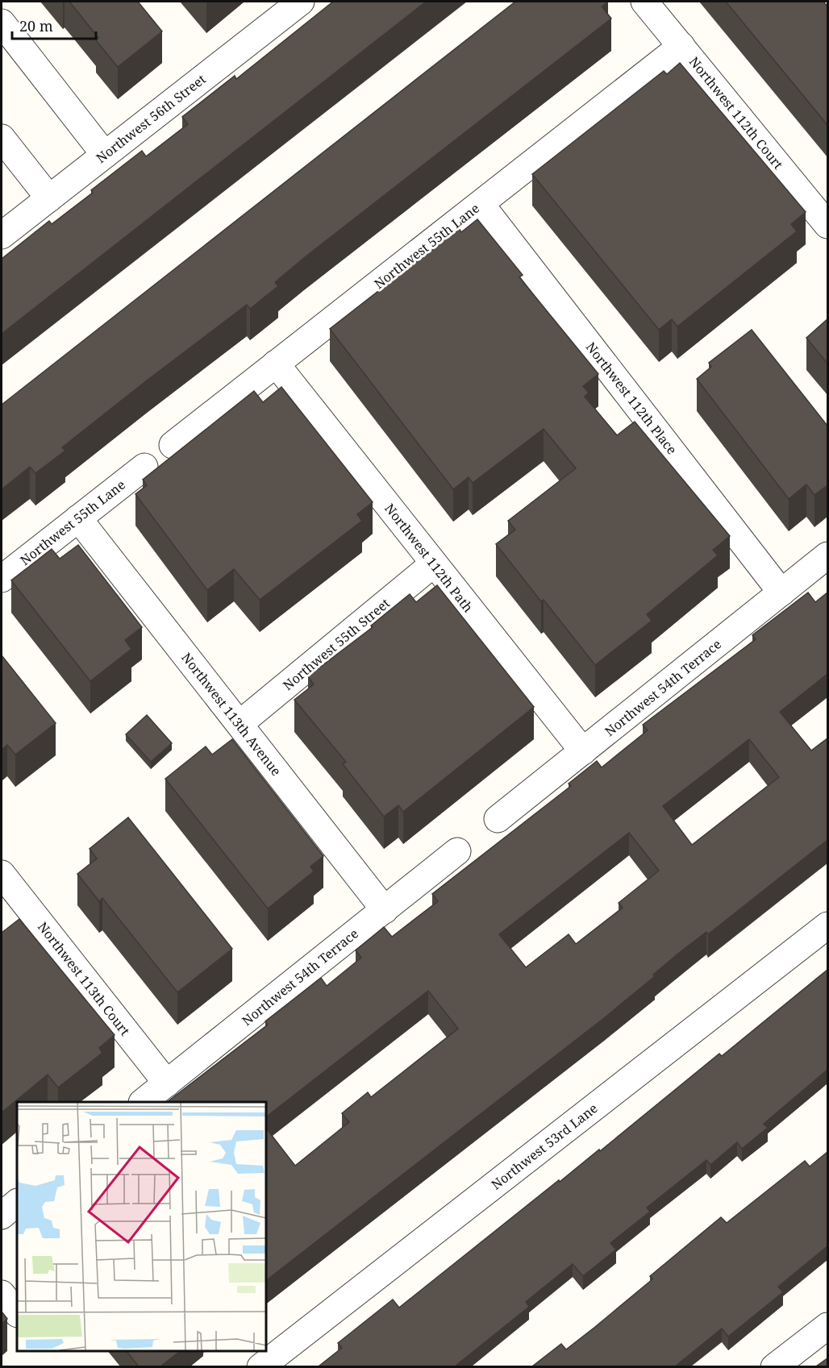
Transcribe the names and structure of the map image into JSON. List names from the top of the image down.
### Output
{
  "streets": {
    "street": [
      "Northwest 112th Court",
      "Northwest 56th Street",
      "Northwest 55th Lane",
      "Northwest 112th Place",
      "Northwest 112th Path",
      "Northwest 55th Street",
      "Northwest 54th Terrace",
      "Northwest 113th Avenue",
      "Northwest 113th Court",
      "Northwest 53rd Lane"
    ]
  },
  "crossings": [
    ["Northwest 112th Court", "Northwest 55th Lane"],
    ["Northwest 55th Lane", "Northwest 112th Place"],
    ["Northwest 55th Lane", "Northwest 112th Path"],
    ["Northwest 55th Lane", "Northwest 113th Avenue"],
    ["Northwest 112th Place", "Northwest 54th Terrace"],
    ["Northwest 112th Path", "Northwest 55th Street"],
    ["Northwest 112th Path", "Northwest 54th Terrace"],
    ["Northwest 55th Street", "Northwest 113th Avenue"],
    ["Northwest 54th Terrace", "Northwest 113th Avenue"],
    ["Northwest 54th Terrace", "Northwest 113th Court"]
  ],
  "scale_bar": "20 m"
}
